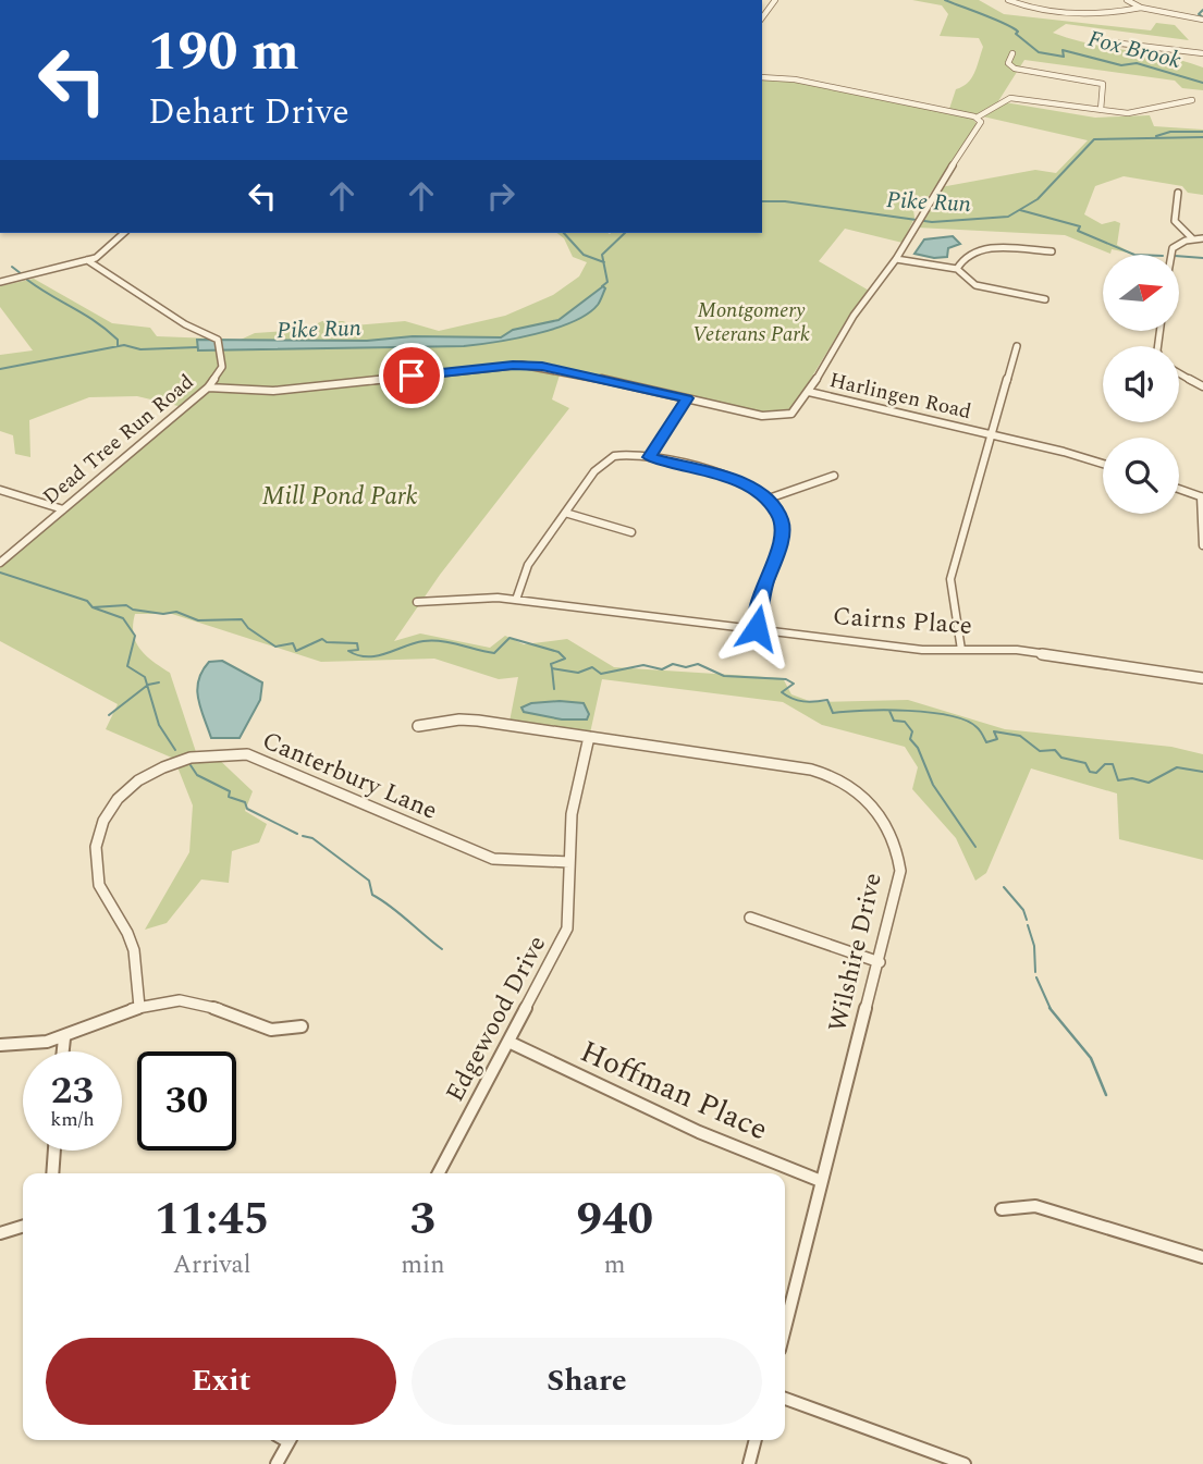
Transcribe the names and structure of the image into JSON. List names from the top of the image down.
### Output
{
  "streets": {
    "street": [
      "Harlingen Road",
      "Dead Tree Run Road",
      "Cairns Place",
      "Canterbury Lane",
      "Wilshire Drive",
      "Edgewood Drive",
      "Hoffman Place"
    ]
  },
  "crossings": [
    ["Canterbury Lane", "Edgewood Drive"],
    ["Wilshire Drive", "Edgewood Drive"],
    ["Wilshire Drive", "Hoffman Place"],
    ["Edgewood Drive", "Hoffman Place"]
  ],
  "water": ["Fox Brook", "Pike Run"],
  "parks": ["Montgomery Veterans Park", "Mill Pond Park"],
  "north": "right",
  "page": {
    "turn": ["190 m", "Dehart Drive"],
    "speed": "23 km/h",
    "limit": "30",
    "eta": [
      "11:45",
      "Arrival",
      "3",
      "min",
      "940",
      "m"
    ],
    "buttons": ["Exit", "Share"]
  }
}
